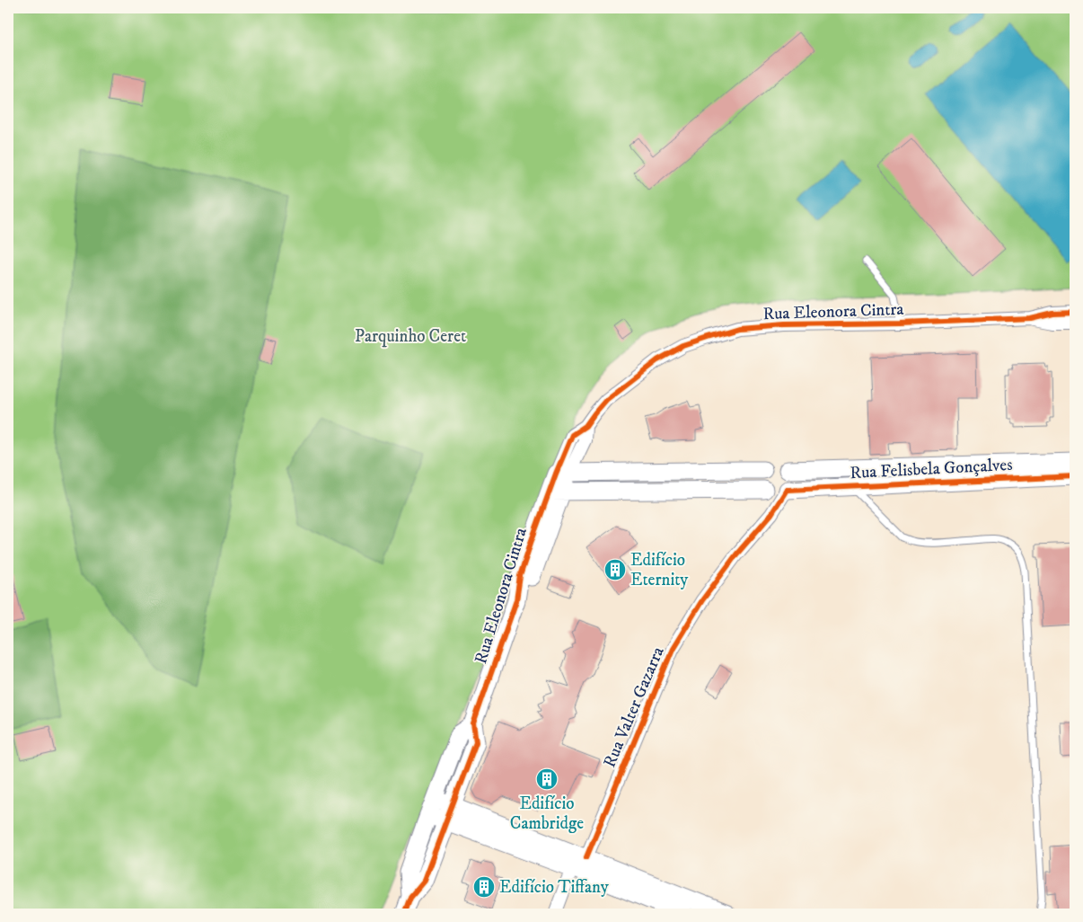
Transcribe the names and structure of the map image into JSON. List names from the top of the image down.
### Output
{
  "streets": {
    "street": ["Rua Eleonora Cintra", "Rua Felisbela Gonçalves", "Rua Valter Gazarra"]
  },
  "crossings": [
    ["Rua Felisbela Gonçalves", "Rua Valter Gazarra"]
  ],
  "parks": ["Parquinho Ceret"],
  "places": {
    "building": ["Edifício Eternity", "Edifício Cambridge", "Edifício Tiffany"]
  }
}
